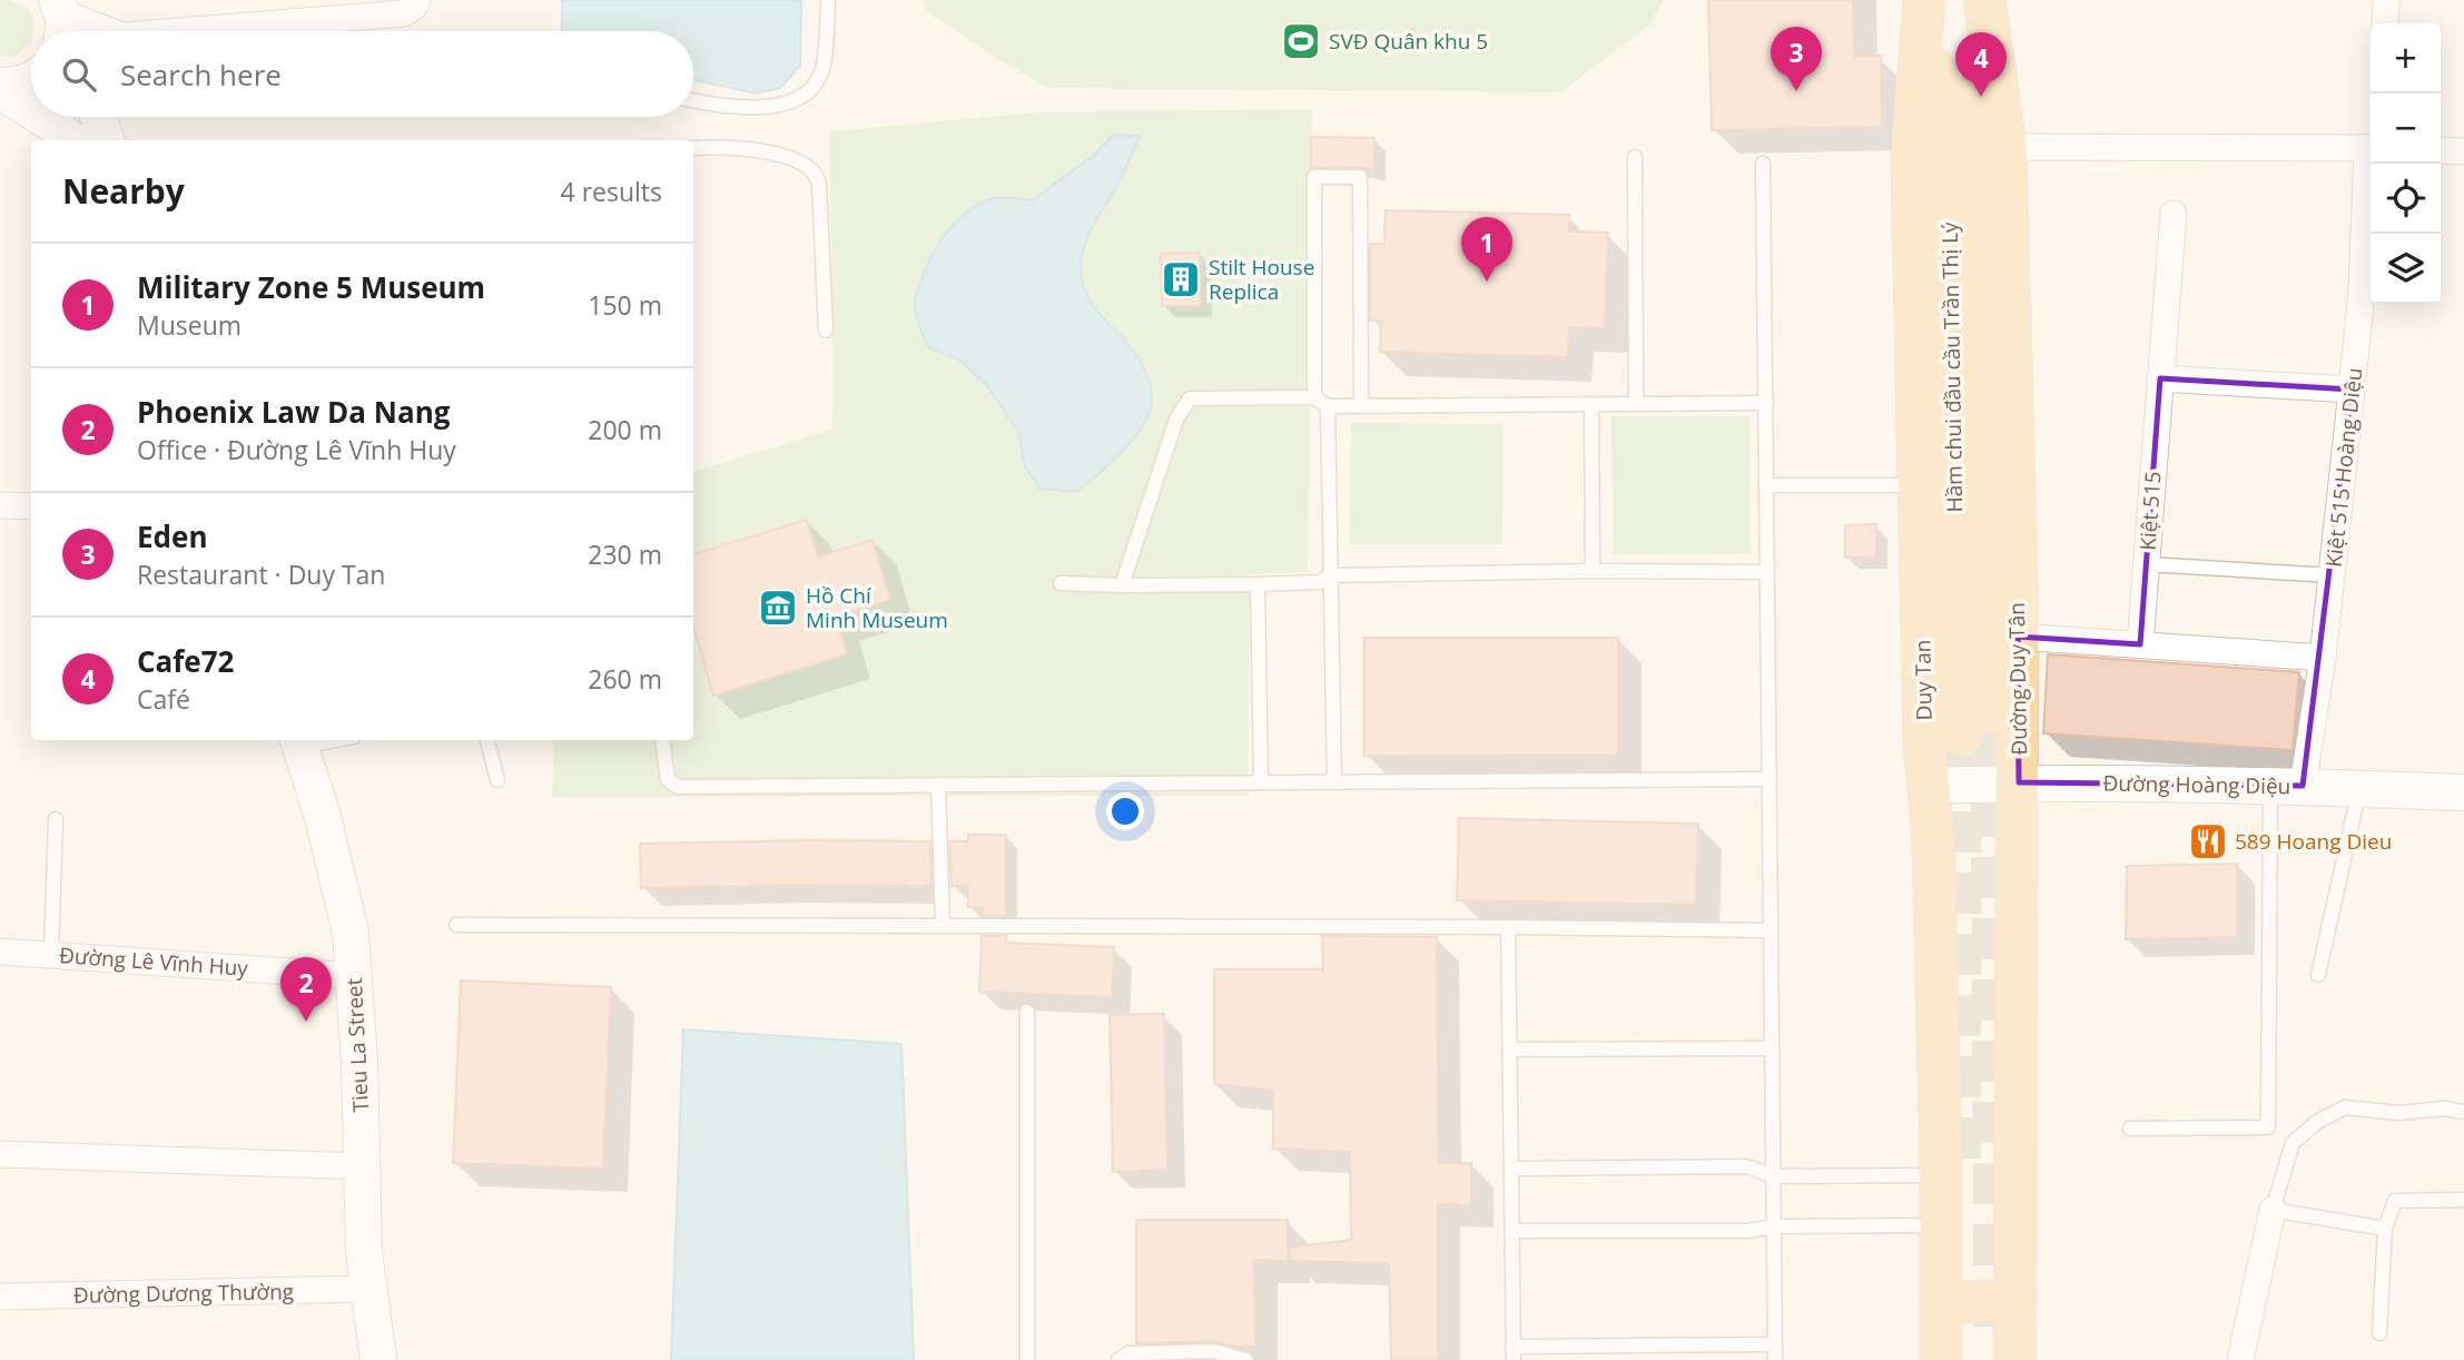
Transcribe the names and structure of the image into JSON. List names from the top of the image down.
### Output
{
  "streets": {
    "main road": [
      "Hầm chui đầu cầu Trần Thị Lý",
      "Đường Duy Tân",
      "Duy Tan",
      "Đường Hoàng Diệu",
      "Tieu La Street"
    ],
    "street": [
      "Kiệt 515 Hoàng Diệu",
      "Kiệt 515",
      "Đường Lê Vĩnh Huy",
      "Đường Dương Thường"
    ]
  },
  "crossings": [
    ["Hầm chui đầu cầu Trần Thị Lý", "Đường Duy Tân"],
    ["Hầm chui đầu cầu Trần Thị Lý", "Duy Tan"],
    ["Kiệt 515 Hoàng Diệu", "Đường Hoàng Diệu"],
    ["Đường Duy Tân", "Đường Hoàng Diệu"],
    ["Duy Tan", "Đường Hoàng Diệu"],
    ["Đường Lê Vĩnh Huy", "Tieu La Street"],
    ["Tieu La Street", "Đường Dương Thường"]
  ],
  "places": {
    "sports": ["SVĐ Quân khu 5"],
    "building": ["Stilt House Replica"],
    "museum": ["Hồ Chí Minh Museum"],
    "restaurant": ["589 Hoang Dieu"]
  },
  "page": {
    "map_buttons": ["+", "−"],
    "pins": [
      "3",
      "4",
      "1",
      "2"
    ],
    "search": "Search here",
    "heading": ["Nearby", "4 results"],
    "list": [
      {
        "mark": "1",
        "name": "Military Zone 5 Museum",
        "note": "Museum",
        "value": "150 m"
      },
      {
        "mark": "2",
        "name": "Phoenix Law Da Nang",
        "note": "Office · Đường Lê Vĩnh Huy",
        "value": "200 m"
      },
      {
        "mark": "3",
        "name": "Eden",
        "note": "Restaurant · Duy Tan",
        "value": "230 m"
      },
      {
        "mark": "4",
        "name": "Cafe72",
        "note": "Café",
        "value": "260 m"
      }
    ]
  }
}
